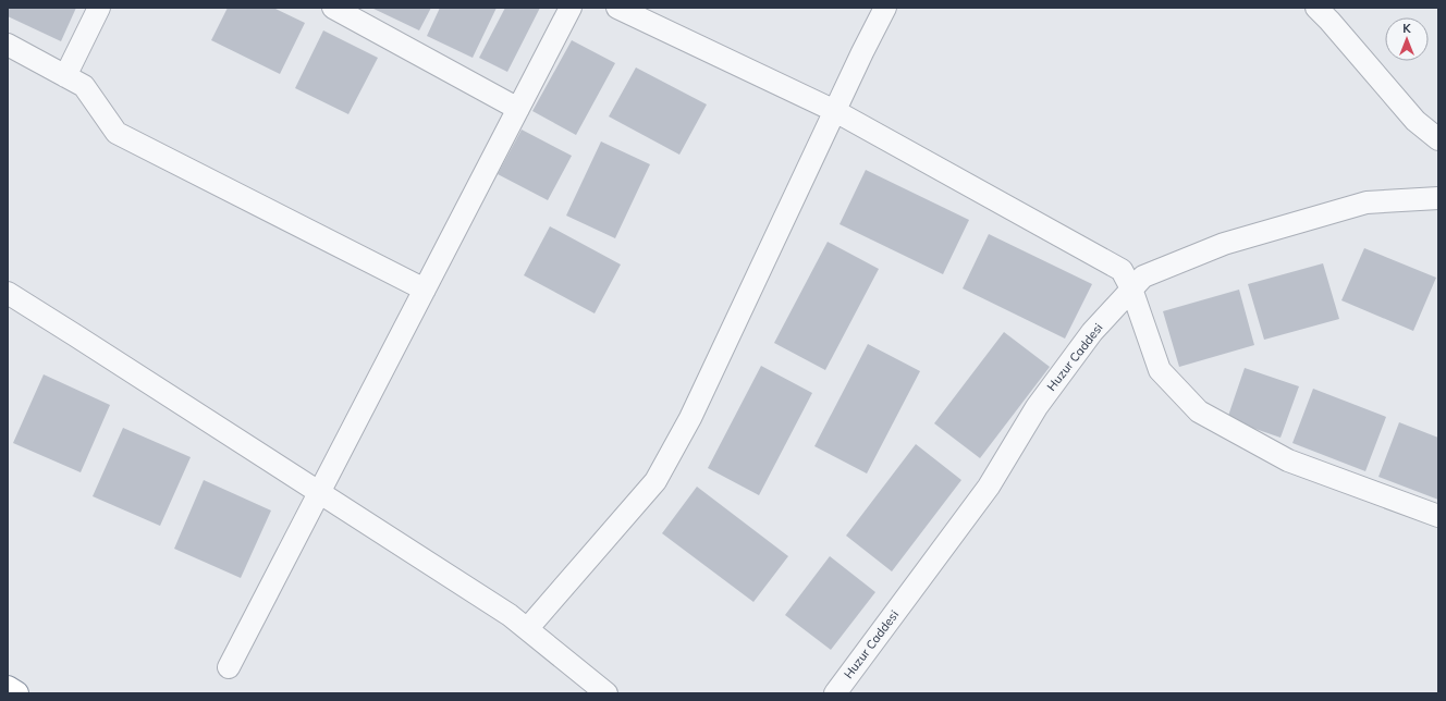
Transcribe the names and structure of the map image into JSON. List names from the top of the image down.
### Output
{
  "streets": {
    "street": ["Huzur Caddesi"]
  },
  "north": "top"
}
